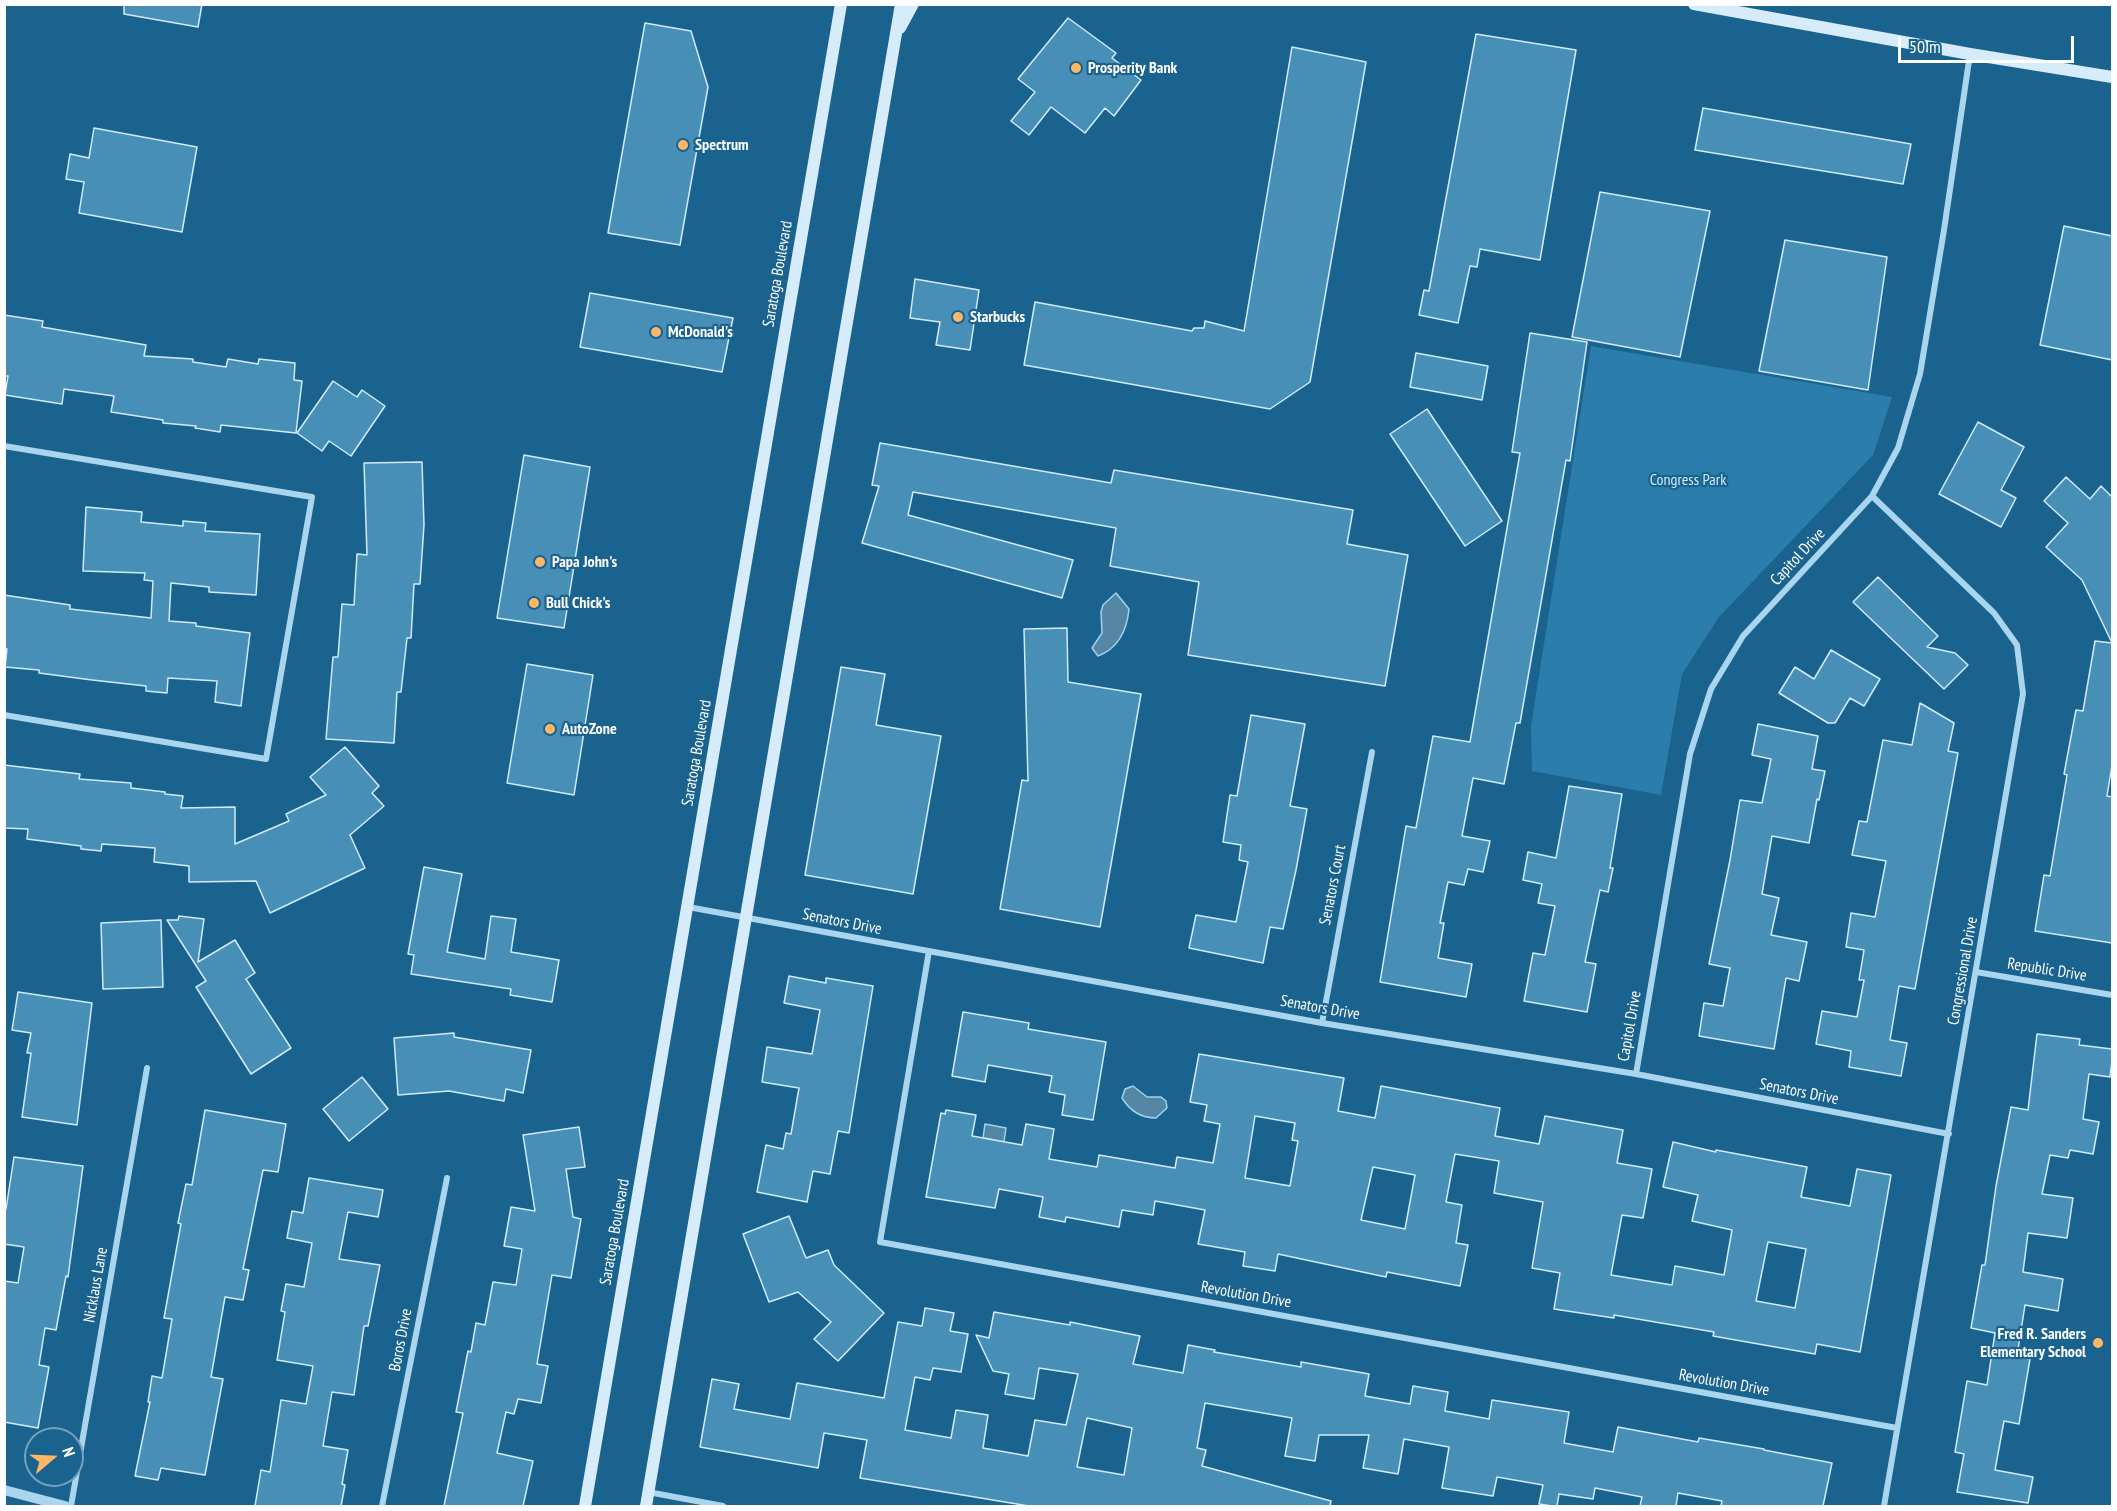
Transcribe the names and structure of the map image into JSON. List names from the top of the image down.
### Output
{
  "streets": {
    "main road": ["Saratoga Boulevard"],
    "street": [
      "Capitol Drive",
      "Senators Court",
      "Senators Drive",
      "Republic Drive",
      "Congressional Drive",
      "Nicklaus Lane",
      "Revolution Drive",
      "Boros Drive"
    ]
  },
  "crossings": [
    ["Saratoga Boulevard", "Senators Drive"],
    ["Capitol Drive", "Senators Drive"],
    ["Capitol Drive", "Congressional Drive"],
    ["Senators Court", "Senators Drive"],
    ["Senators Drive", "Congressional Drive"],
    ["Senators Drive", "Revolution Drive"],
    ["Republic Drive", "Congressional Drive"],
    ["Congressional Drive", "Revolution Drive"]
  ],
  "parks": ["Congress Park"],
  "places": [
    "Prosperity Bank",
    "Spectrum",
    "Starbucks",
    "McDonald's",
    "Papa John's",
    "Bull Chick's",
    "AutoZone",
    "Fred R. Sanders Elementary School"
  ],
  "scale_bar": "50 m",
  "north": "right"
}
